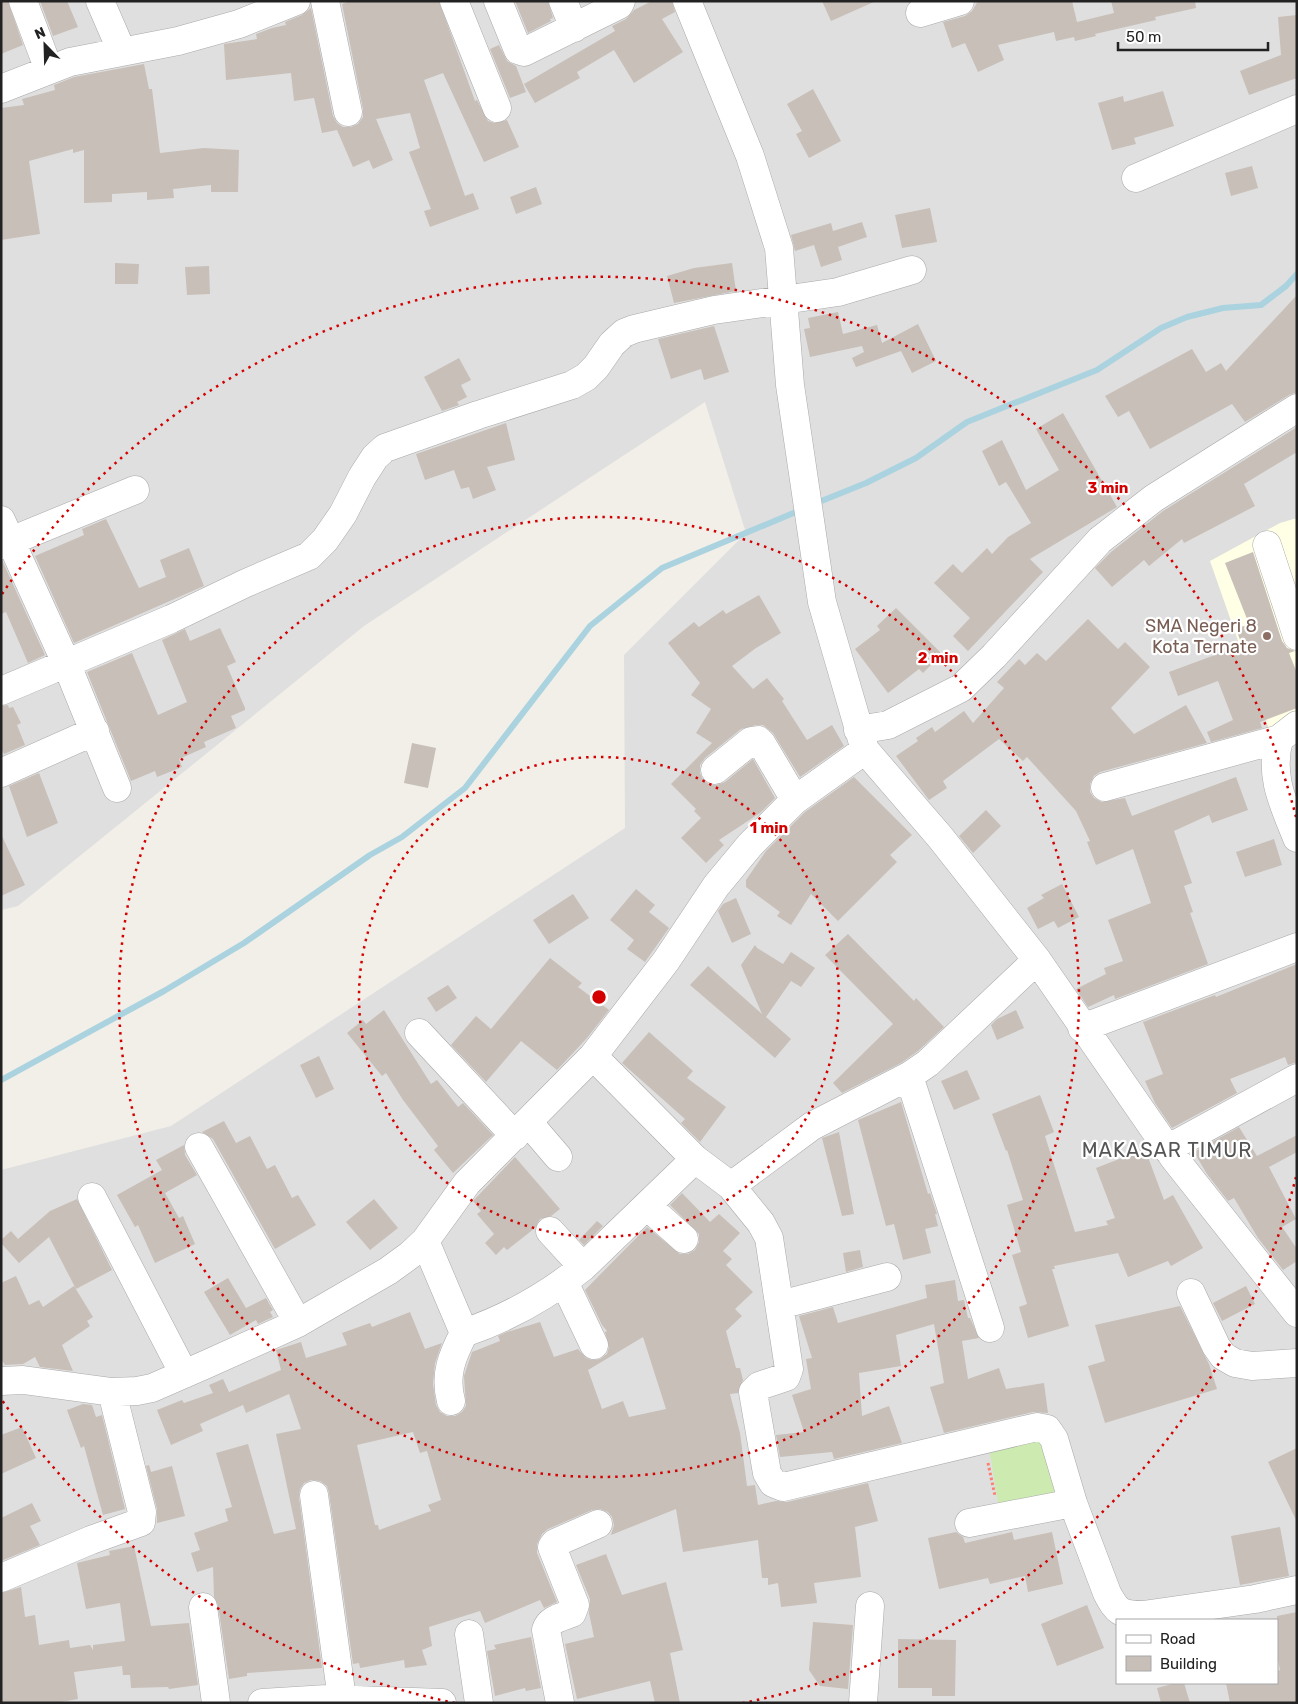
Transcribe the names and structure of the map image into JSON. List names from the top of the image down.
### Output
{
  "districts": ["MAKASAR TIMUR"],
  "places": ["SMA Negeri 8 Kota Ternate"],
  "legend": ["Road", "Building"],
  "scale_bar": "50 m",
  "north": "top left",
  "rings": ["3 min", "2 min", "1 min"]
}
